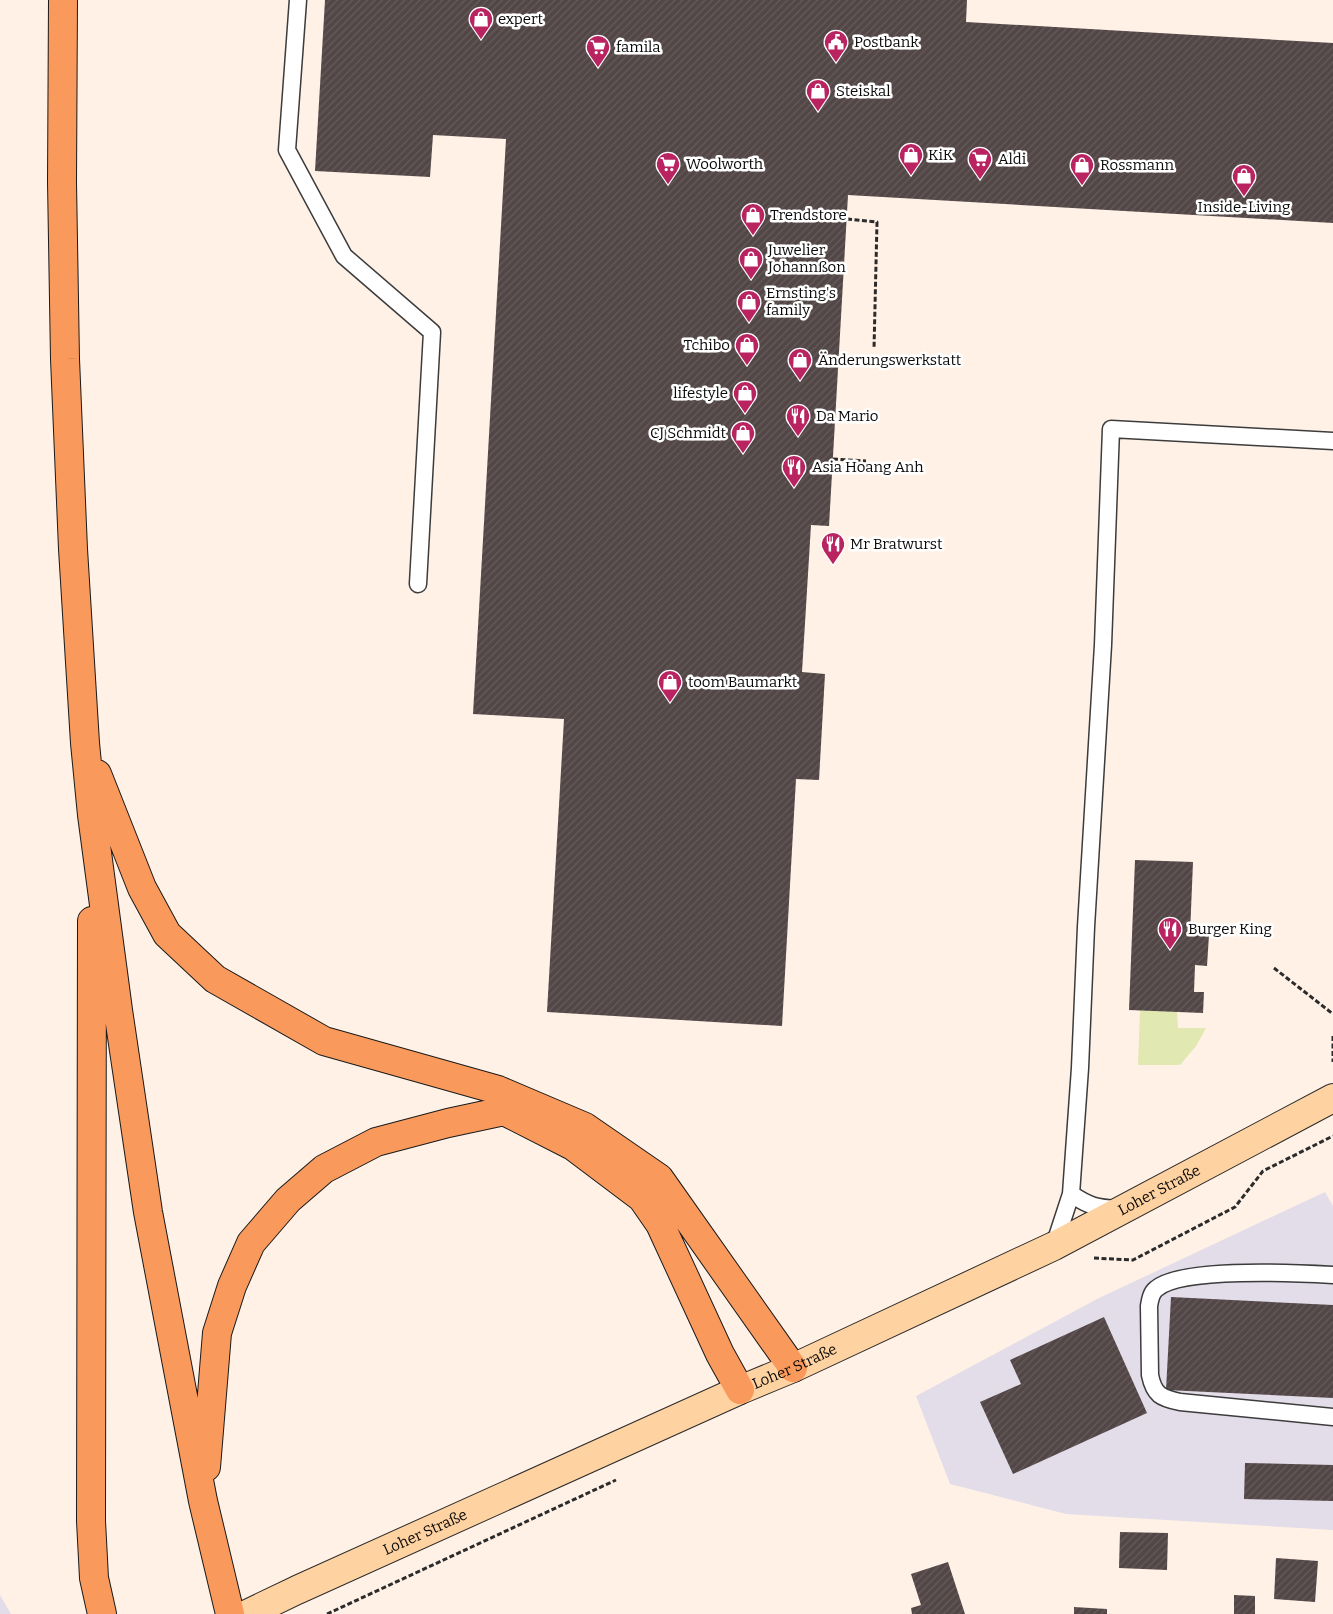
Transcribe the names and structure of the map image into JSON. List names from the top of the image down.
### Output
{
  "streets": {
    "street": ["Loher Straße"]
  },
  "places": {
    "shop": [
      "expert",
      "Steiskal",
      "KiK",
      "Rossmann",
      "Inside-Living",
      "Trendstore",
      "Juwelier Johannßon",
      "Ernsting's family",
      "Tchibo",
      "Änderungswerkstatt",
      "lifestyle",
      "CJ Schmidt",
      "toom Baumarkt"
    ],
    "public building": ["Postbank"],
    "supermarket": ["famila", "Aldi", "Woolworth"],
    "restaurant": [
      "Da Mario",
      "Asia Hoang Anh",
      "Mr Bratwurst",
      "Burger King"
    ]
  }
}
